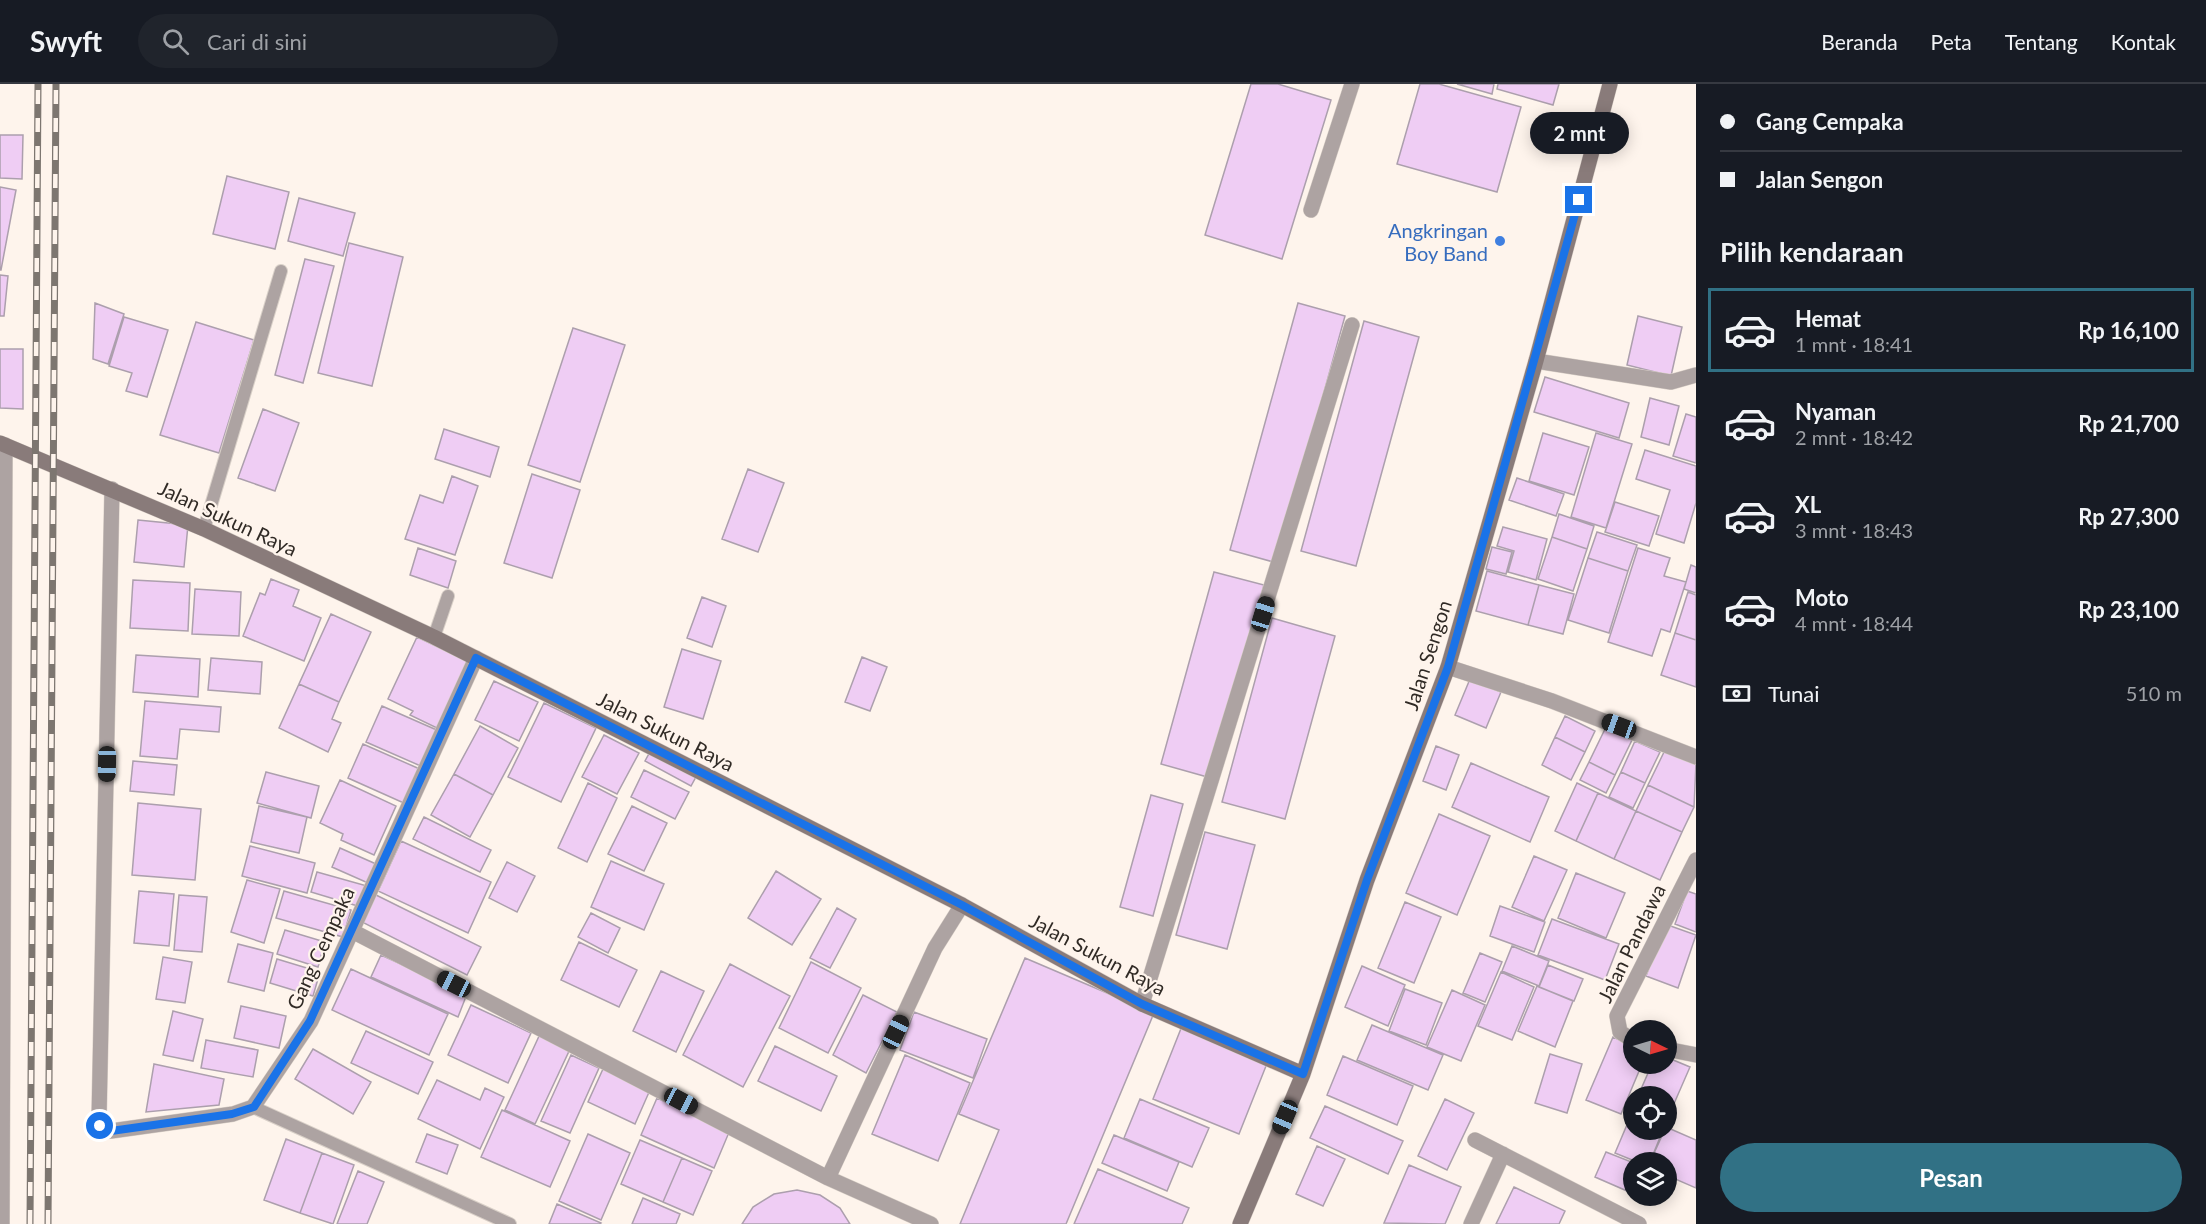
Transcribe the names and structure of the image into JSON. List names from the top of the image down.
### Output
{
  "streets": {
    "street": [
      "Jalan Sukun Raya",
      "Jalan Sengon",
      "Jalan Pandawa",
      "Gang Cempaka"
    ]
  },
  "crossings": [
    ["Jalan Sukun Raya", "Jalan Sengon"],
    ["Jalan Sukun Raya", "Gang Cempaka"]
  ],
  "places": ["Angkringan Boy Band"],
  "north": "right",
  "page": {
    "header": "Swyft",
    "search": "Cari di sini",
    "nav": [
      "Beranda",
      "Peta",
      "Tentang",
      "Kontak"
    ],
    "banner": ["Gang Cempaka", "Jalan Sengon"],
    "bubble": "2 mnt",
    "heading": "Pilih kendaraan",
    "list": [
      {
        "name": "Hemat",
        "note": "1 mnt · 18:41",
        "value": "Rp 16,100"
      },
      {
        "name": "Nyaman",
        "note": "2 mnt · 18:42",
        "value": "Rp 21,700"
      },
      {
        "name": "XL",
        "note": "3 mnt · 18:43",
        "value": "Rp 27,300"
      },
      {
        "name": "Moto",
        "note": "4 mnt · 18:44",
        "value": "Rp 23,100"
      }
    ],
    "pay": ["Tunai", "510 m"],
    "buttons": "Pesan"
  }
}
